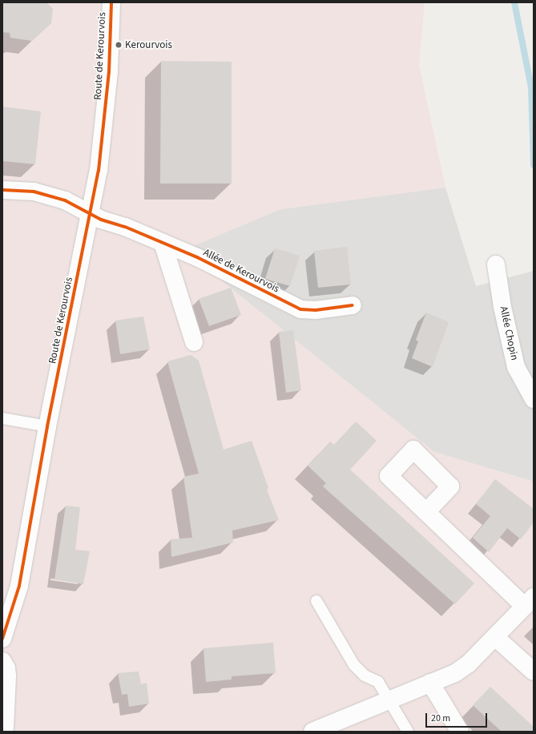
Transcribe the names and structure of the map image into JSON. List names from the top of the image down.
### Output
{
  "streets": {
    "street": ["Route de Kerourvois", "Allée de Kerourvois", "Allée Chopin"]
  },
  "crossings": [
    ["Route de Kerourvois", "Allée de Kerourvois"]
  ],
  "places": ["Kerourvois"],
  "scale_bar": "20 m"
}
